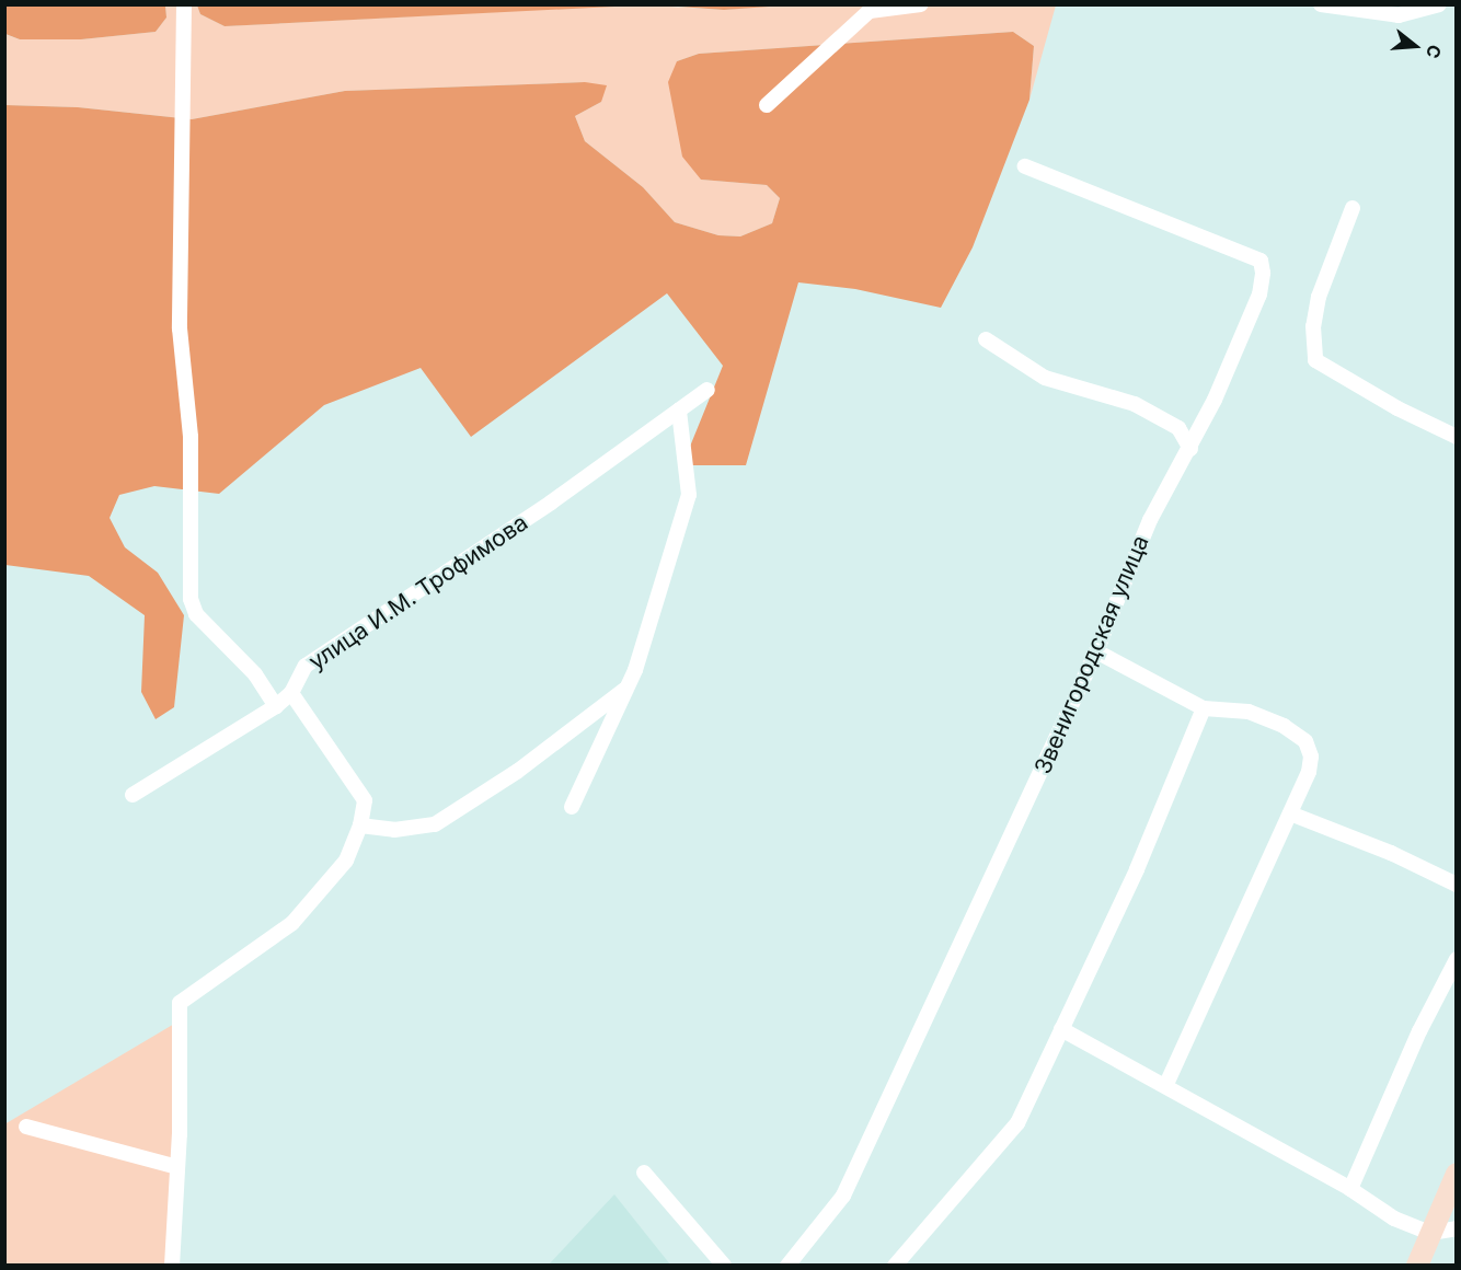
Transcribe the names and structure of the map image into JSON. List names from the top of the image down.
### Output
{
  "streets": {
    "street": ["улица И.М. Трофимова", "Звенигородская улица"]
  },
  "north": "right"
}
